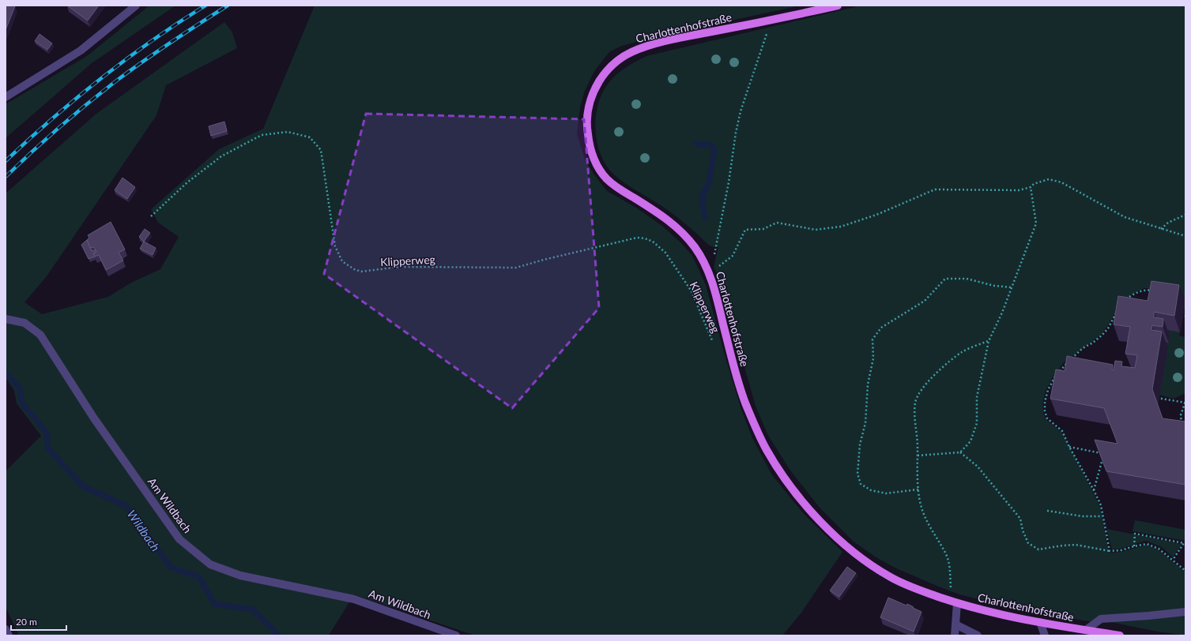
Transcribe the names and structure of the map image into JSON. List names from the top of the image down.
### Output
{
  "streets": {
    "main road": ["Charlottenhofstraße"],
    "street": ["Am Wildbach"],
    "path": ["Klipperweg"]
  },
  "crossings": [
    ["Charlottenhofstraße", "Klipperweg"]
  ],
  "water": ["Wildbach"],
  "scale_bar": "20 m"
}
